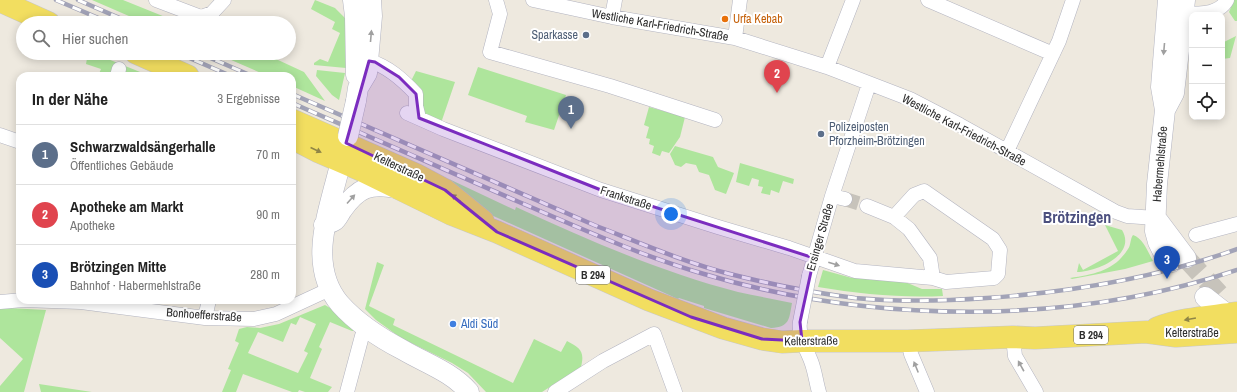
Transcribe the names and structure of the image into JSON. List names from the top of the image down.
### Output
{
  "streets": {
    "main road": ["Habermehlstraße", "Kelterstraße", "B 294"],
    "street": [
      "Westliche Karl-Friedrich-Straße",
      "Frankstraße",
      "Ersinger Straße",
      "Bonhoefferstraße"
    ]
  },
  "crossings": [
    ["Westliche Karl-Friedrich-Straße", "Habermehlstraße"],
    ["Westliche Karl-Friedrich-Straße", "Ersinger Straße"],
    ["Kelterstraße", "Ersinger Straße"],
    ["Frankstraße", "Ersinger Straße"]
  ],
  "districts": ["Brötzingen"],
  "places": [
    "Urfa Kebab",
    "Sparkasse",
    "Polizeiposten Pforzheim-Brötzingen",
    "Aldi Süd"
  ],
  "page": {
    "map_buttons": ["+", "−"],
    "search": "Hier suchen",
    "pins": ["2", "1", "3"],
    "heading": ["In der Nähe", "3 Ergebnisse"],
    "list": [
      {
        "mark": "1",
        "name": "Schwarzwaldsängerhalle",
        "note": "Öffentliches Gebäude",
        "value": "70 m"
      },
      {
        "mark": "2",
        "name": "Apotheke am Markt",
        "note": "Apotheke",
        "value": "90 m"
      },
      {
        "mark": "3",
        "name": "Brötzingen Mitte",
        "note": "Bahnhof · Habermehlstraße",
        "value": "280 m"
      }
    ]
  }
}
